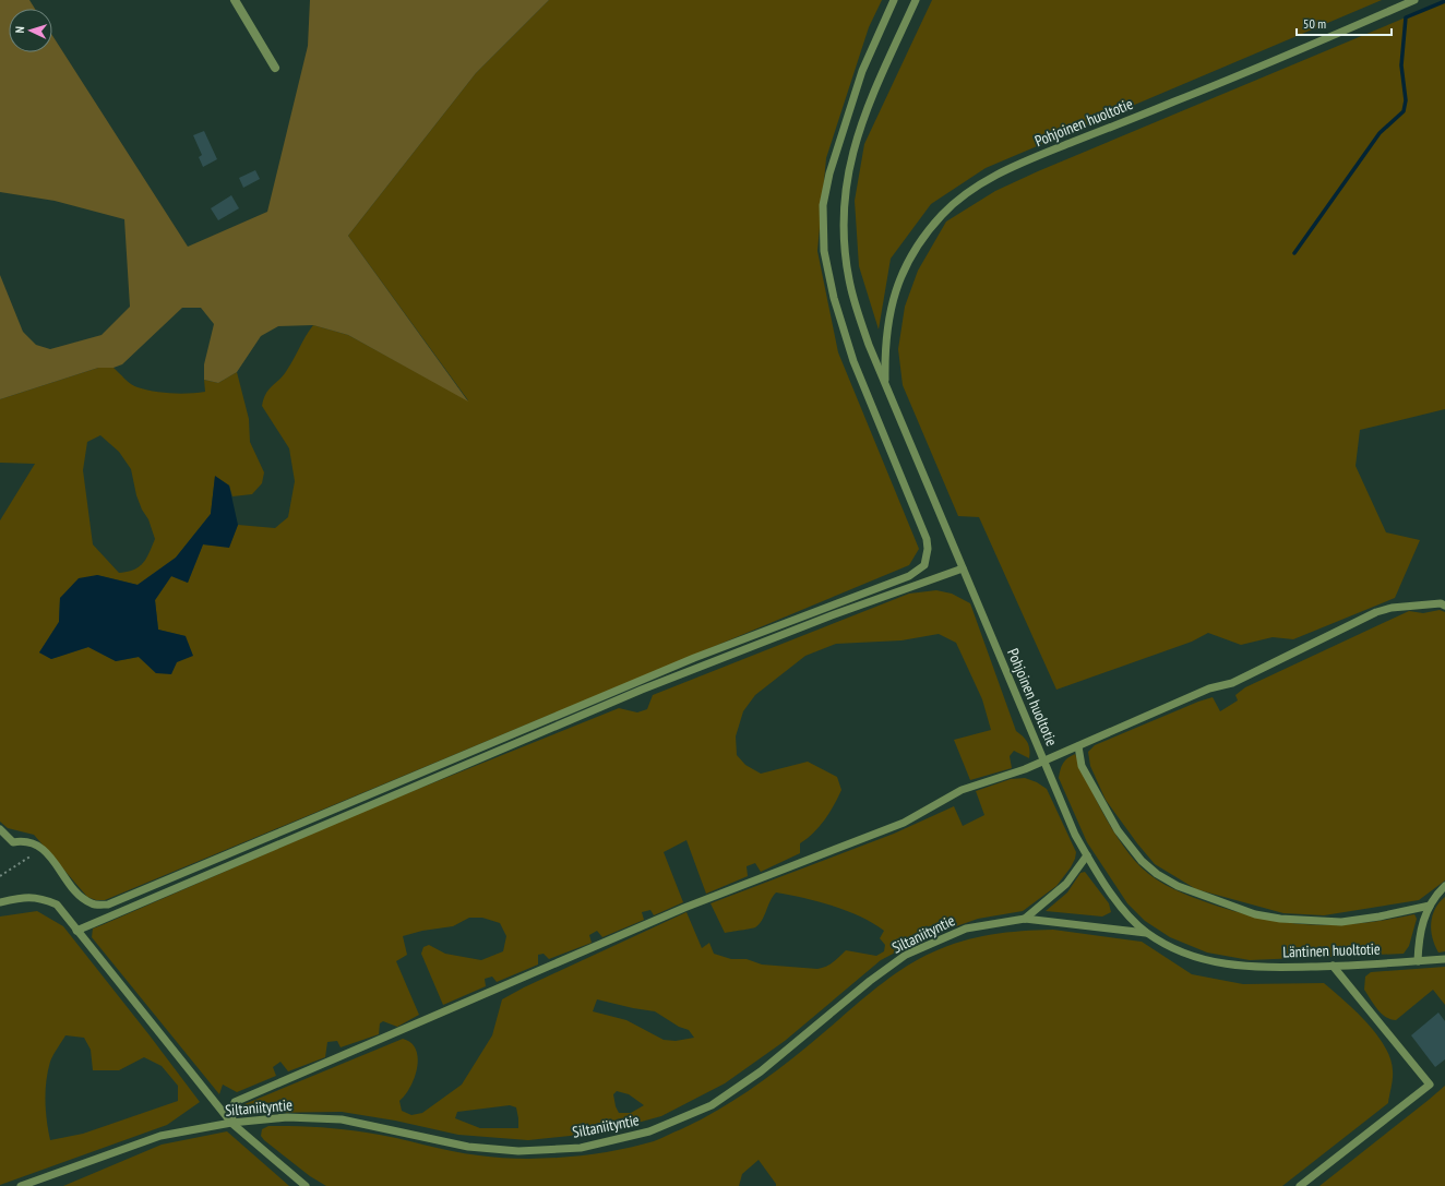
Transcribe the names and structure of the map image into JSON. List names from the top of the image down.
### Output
{
  "streets": {
    "lane": ["Pohjoinen huoltotie", "Siltaniityntie", "Läntinen huoltotie"]
  },
  "crossings": [
    ["Pohjoinen huoltotie", "Siltaniityntie"],
    ["Pohjoinen huoltotie", "Läntinen huoltotie"]
  ],
  "scale_bar": "50 m",
  "north": "left"
}
